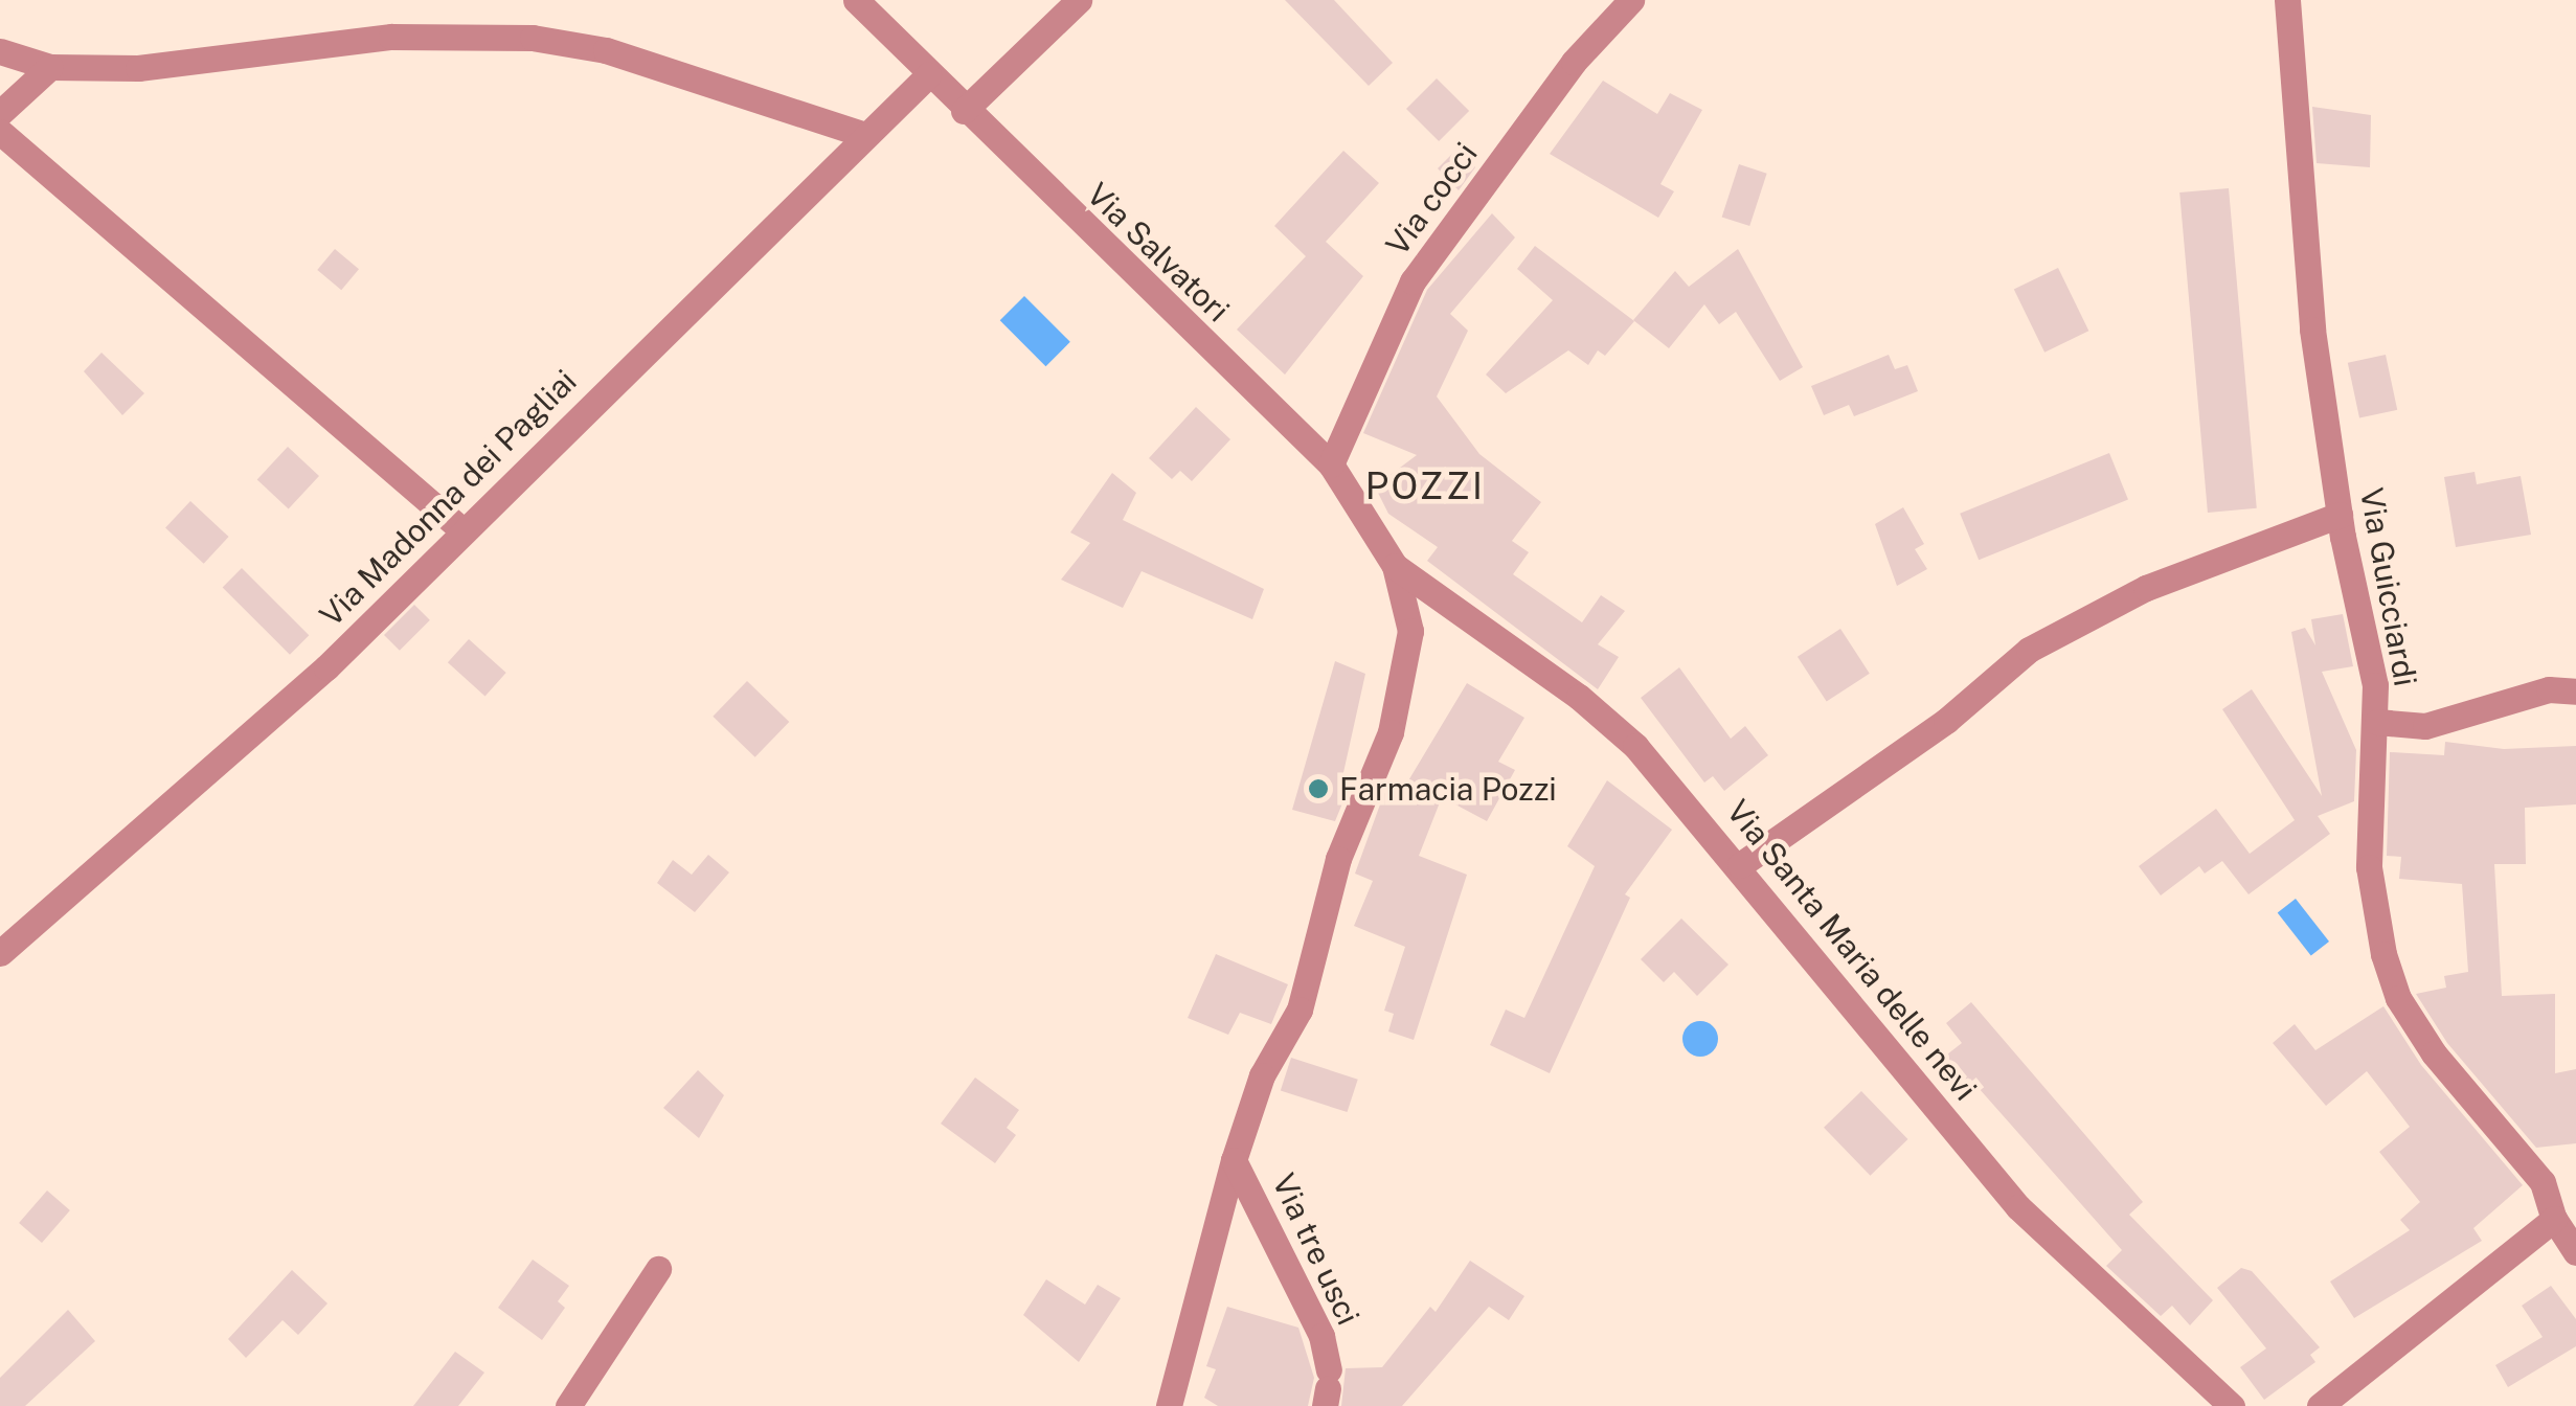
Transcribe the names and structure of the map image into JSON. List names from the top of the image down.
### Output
{
  "streets": {
    "street": [
      "Via cocci",
      "Via Salvatori",
      "Via Madonna dei Pagliai",
      "Via Guicciardi",
      "Via Santa Maria delle nevi",
      "Via tre usci"
    ]
  },
  "crossings": [
    ["Via cocci", "Via Salvatori"],
    ["Via Salvatori", "Via Madonna dei Pagliai"],
    ["Via Salvatori", "Via Santa Maria delle nevi"]
  ],
  "districts": ["POZZI"],
  "places": ["Farmacia Pozzi"]
}
